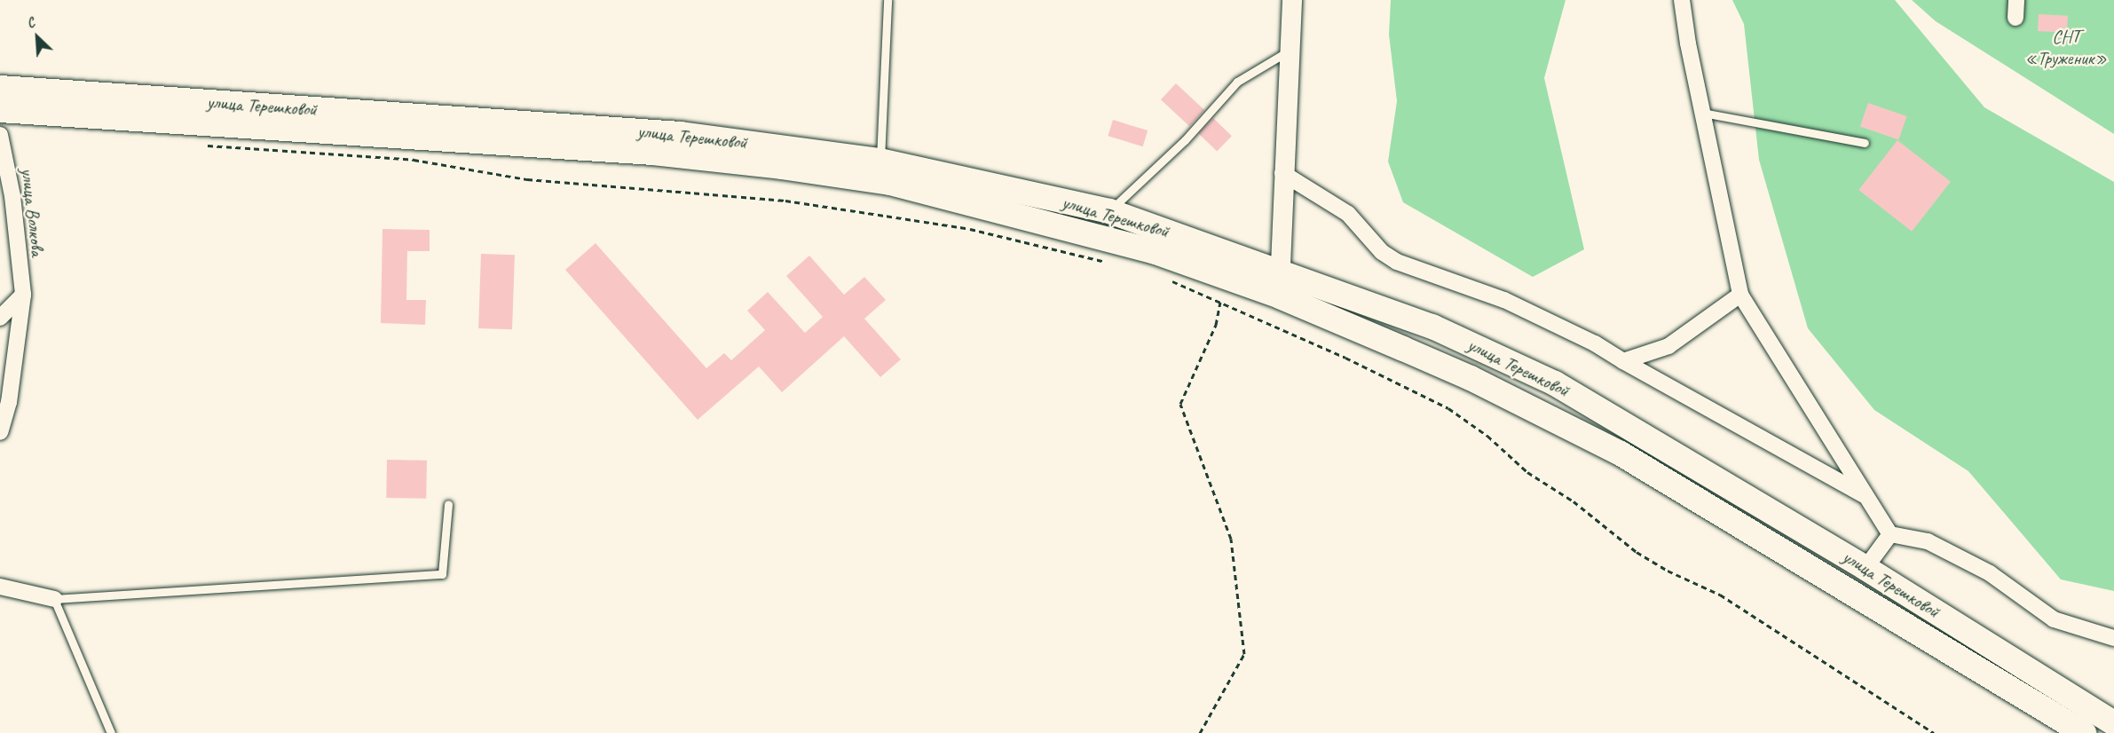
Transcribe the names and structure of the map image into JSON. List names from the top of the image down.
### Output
{
  "streets": {
    "main road": ["улица Терешковой"],
    "street": ["улица Волкова"]
  },
  "parks": ["СНТ «Труженик»"],
  "north": "top left"
}
